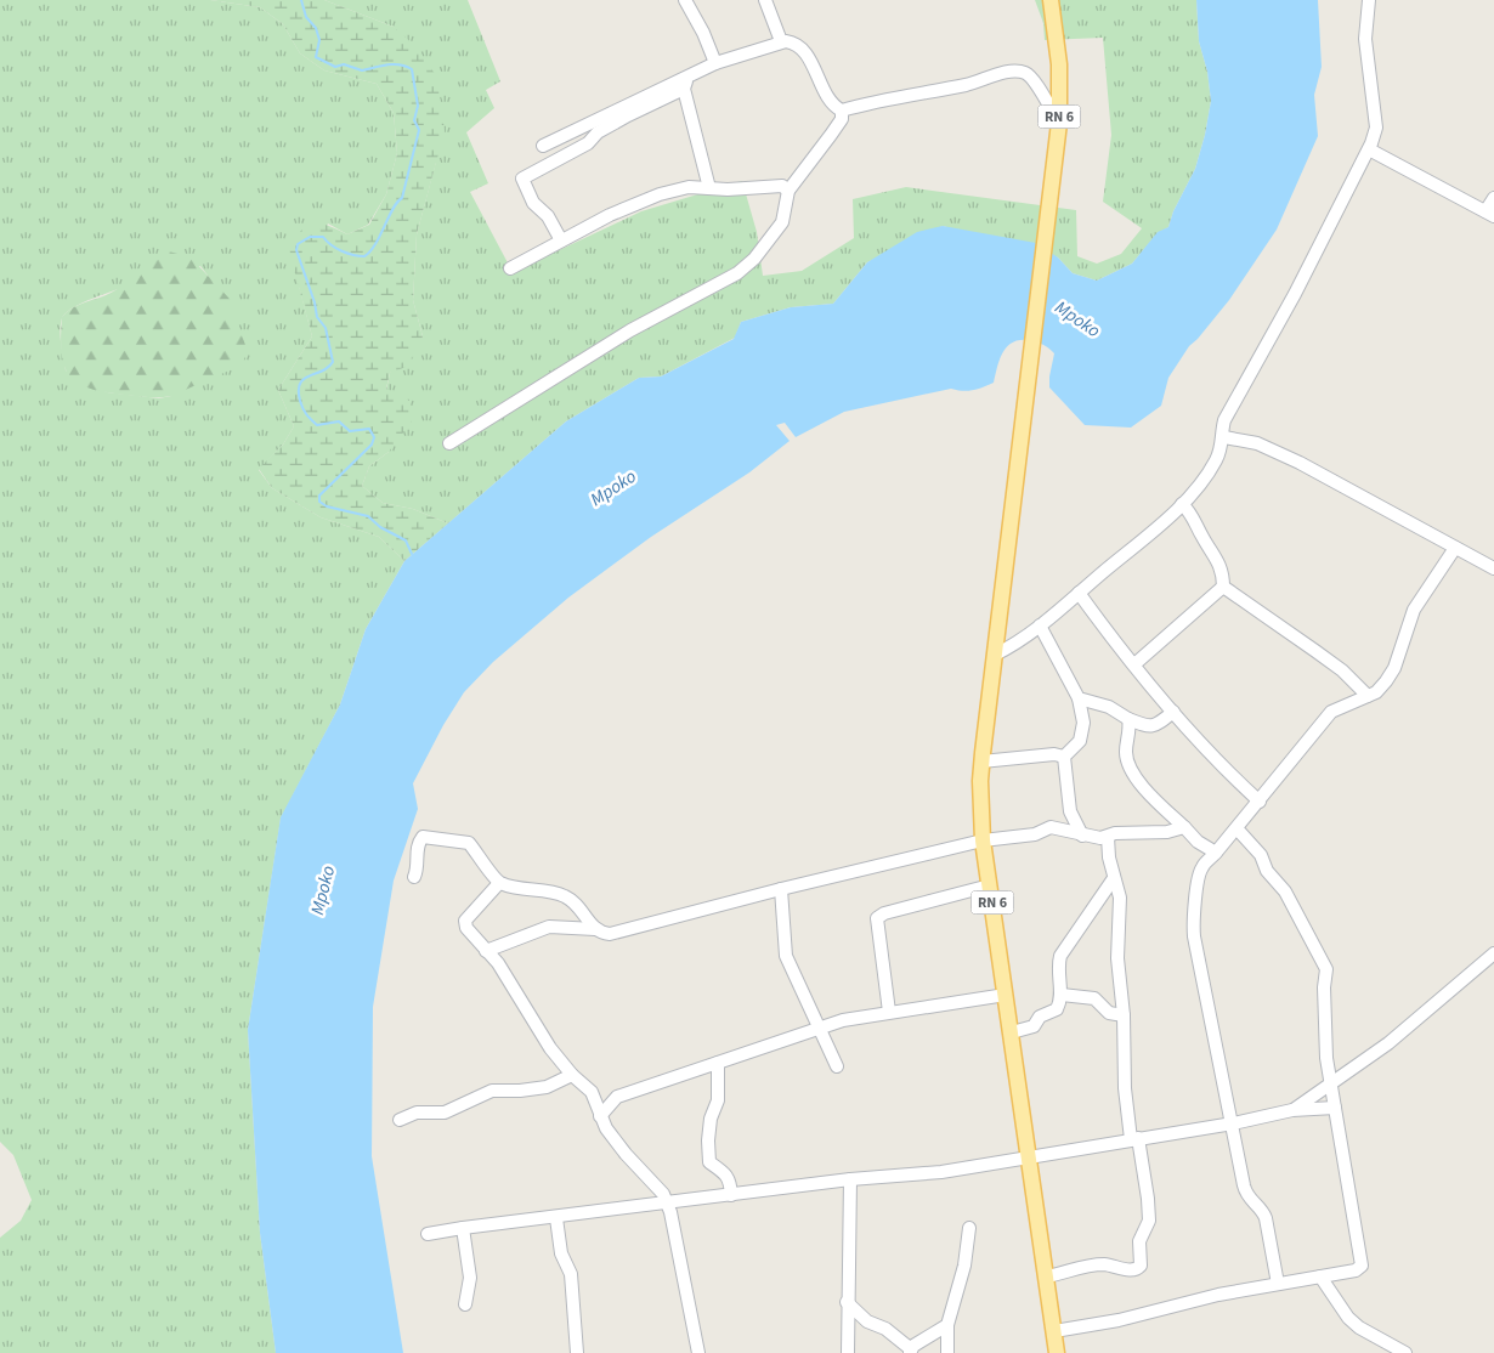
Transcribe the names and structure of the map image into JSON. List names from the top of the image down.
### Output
{
  "streets": {
    "main road": ["RN 6"]
  },
  "water": ["Mpoko"]
}
